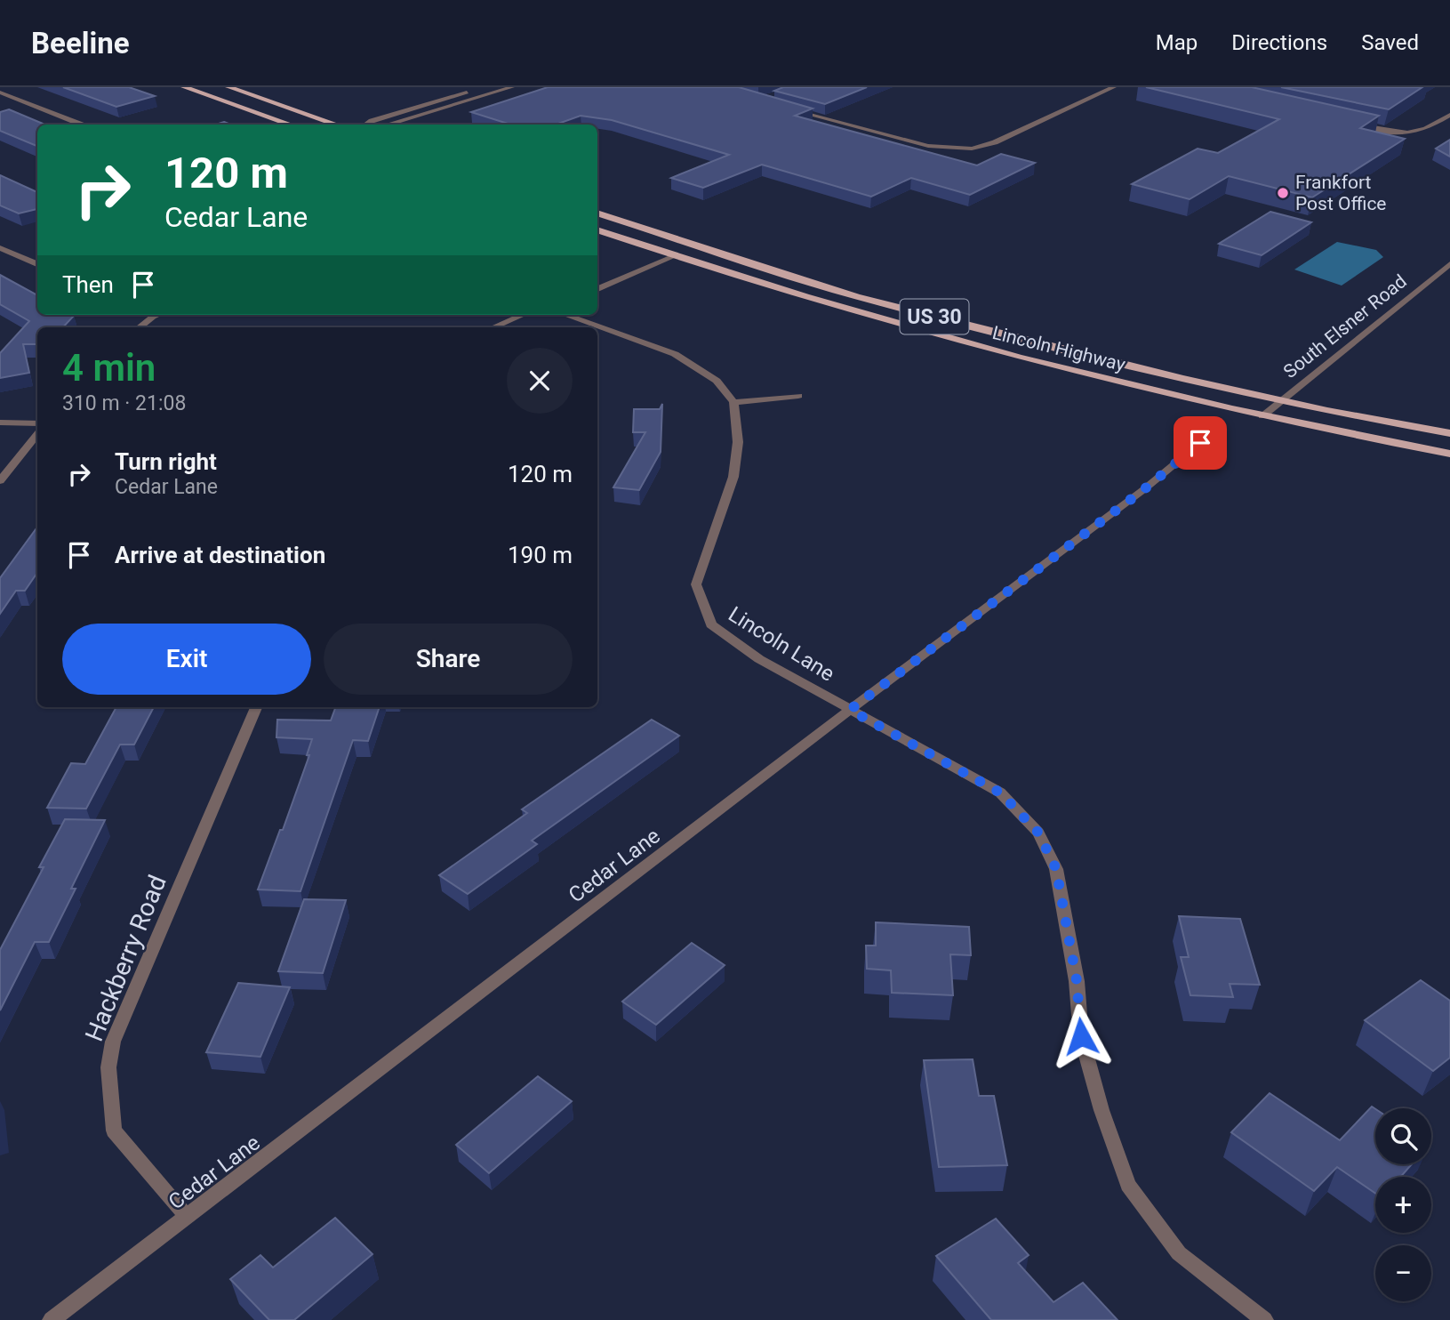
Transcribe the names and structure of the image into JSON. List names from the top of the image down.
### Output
{
  "streets": {
    "main road": ["US 30", "Lincoln Highway"],
    "street": [
      "South Elsner Road",
      "Lincoln Lane",
      "Cedar Lane",
      "Hackberry Road"
    ]
  },
  "crossings": [
    ["South Elsner Road", "Lincoln Highway"],
    ["Lincoln Lane", "Cedar Lane"],
    ["Cedar Lane", "Hackberry Road"]
  ],
  "places": ["Frankfort Post Office"],
  "page": {
    "header": "Beeline",
    "nav": ["Map", "Directions", "Saved"],
    "turn": ["120 m", "Cedar Lane"],
    "then": "Then",
    "heading": ["4 min", "310 m · 21:08"],
    "list": [
      {
        "name": "Turn right",
        "note": "Cedar Lane",
        "value": "120 m"
      },
      {
        "name": "Arrive at destination",
        "value": "190 m"
      }
    ],
    "buttons": ["Exit", "Share"],
    "map_buttons": ["+", "−"]
  }
}
